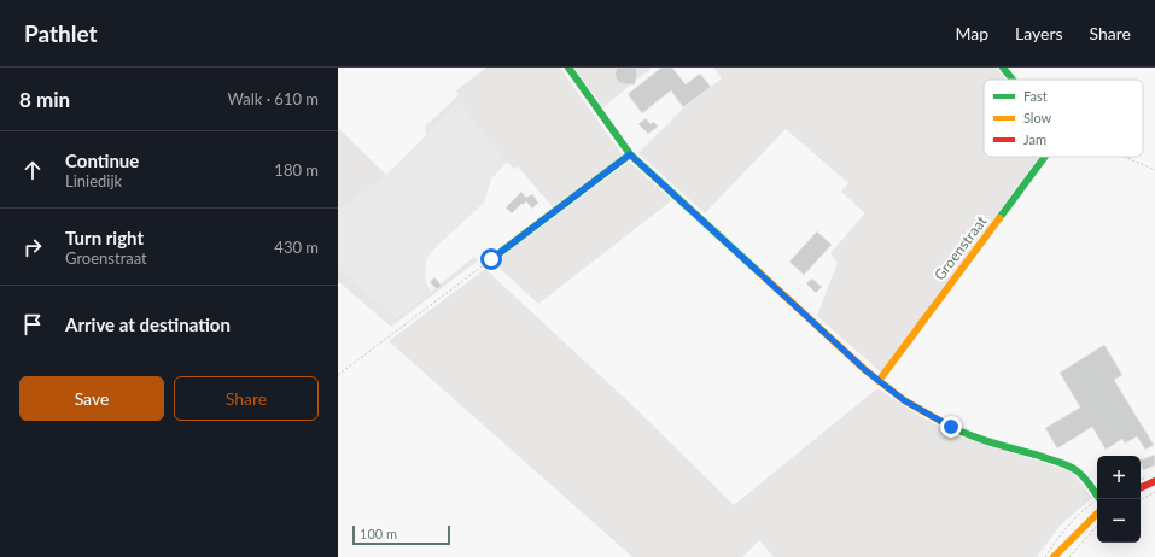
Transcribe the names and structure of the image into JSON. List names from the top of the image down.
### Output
{
  "streets": {
    "street": ["Groenstraat"]
  },
  "legend": ["Fast", "Slow", "Jam"],
  "scale_bar": "100 m",
  "page": {
    "header": "Pathlet",
    "nav": ["Map", "Layers", "Share"],
    "heading": ["8 min", "Walk · 610 m"],
    "list": [
      ["Continue", "Liniedijk", "180 m"],
      ["Turn right", "Groenstraat", "430 m"],
      "Arrive at destination"
    ],
    "buttons": ["Save", "Share"],
    "map_buttons": ["+", "−"],
    "scale": "100 m"
  }
}
